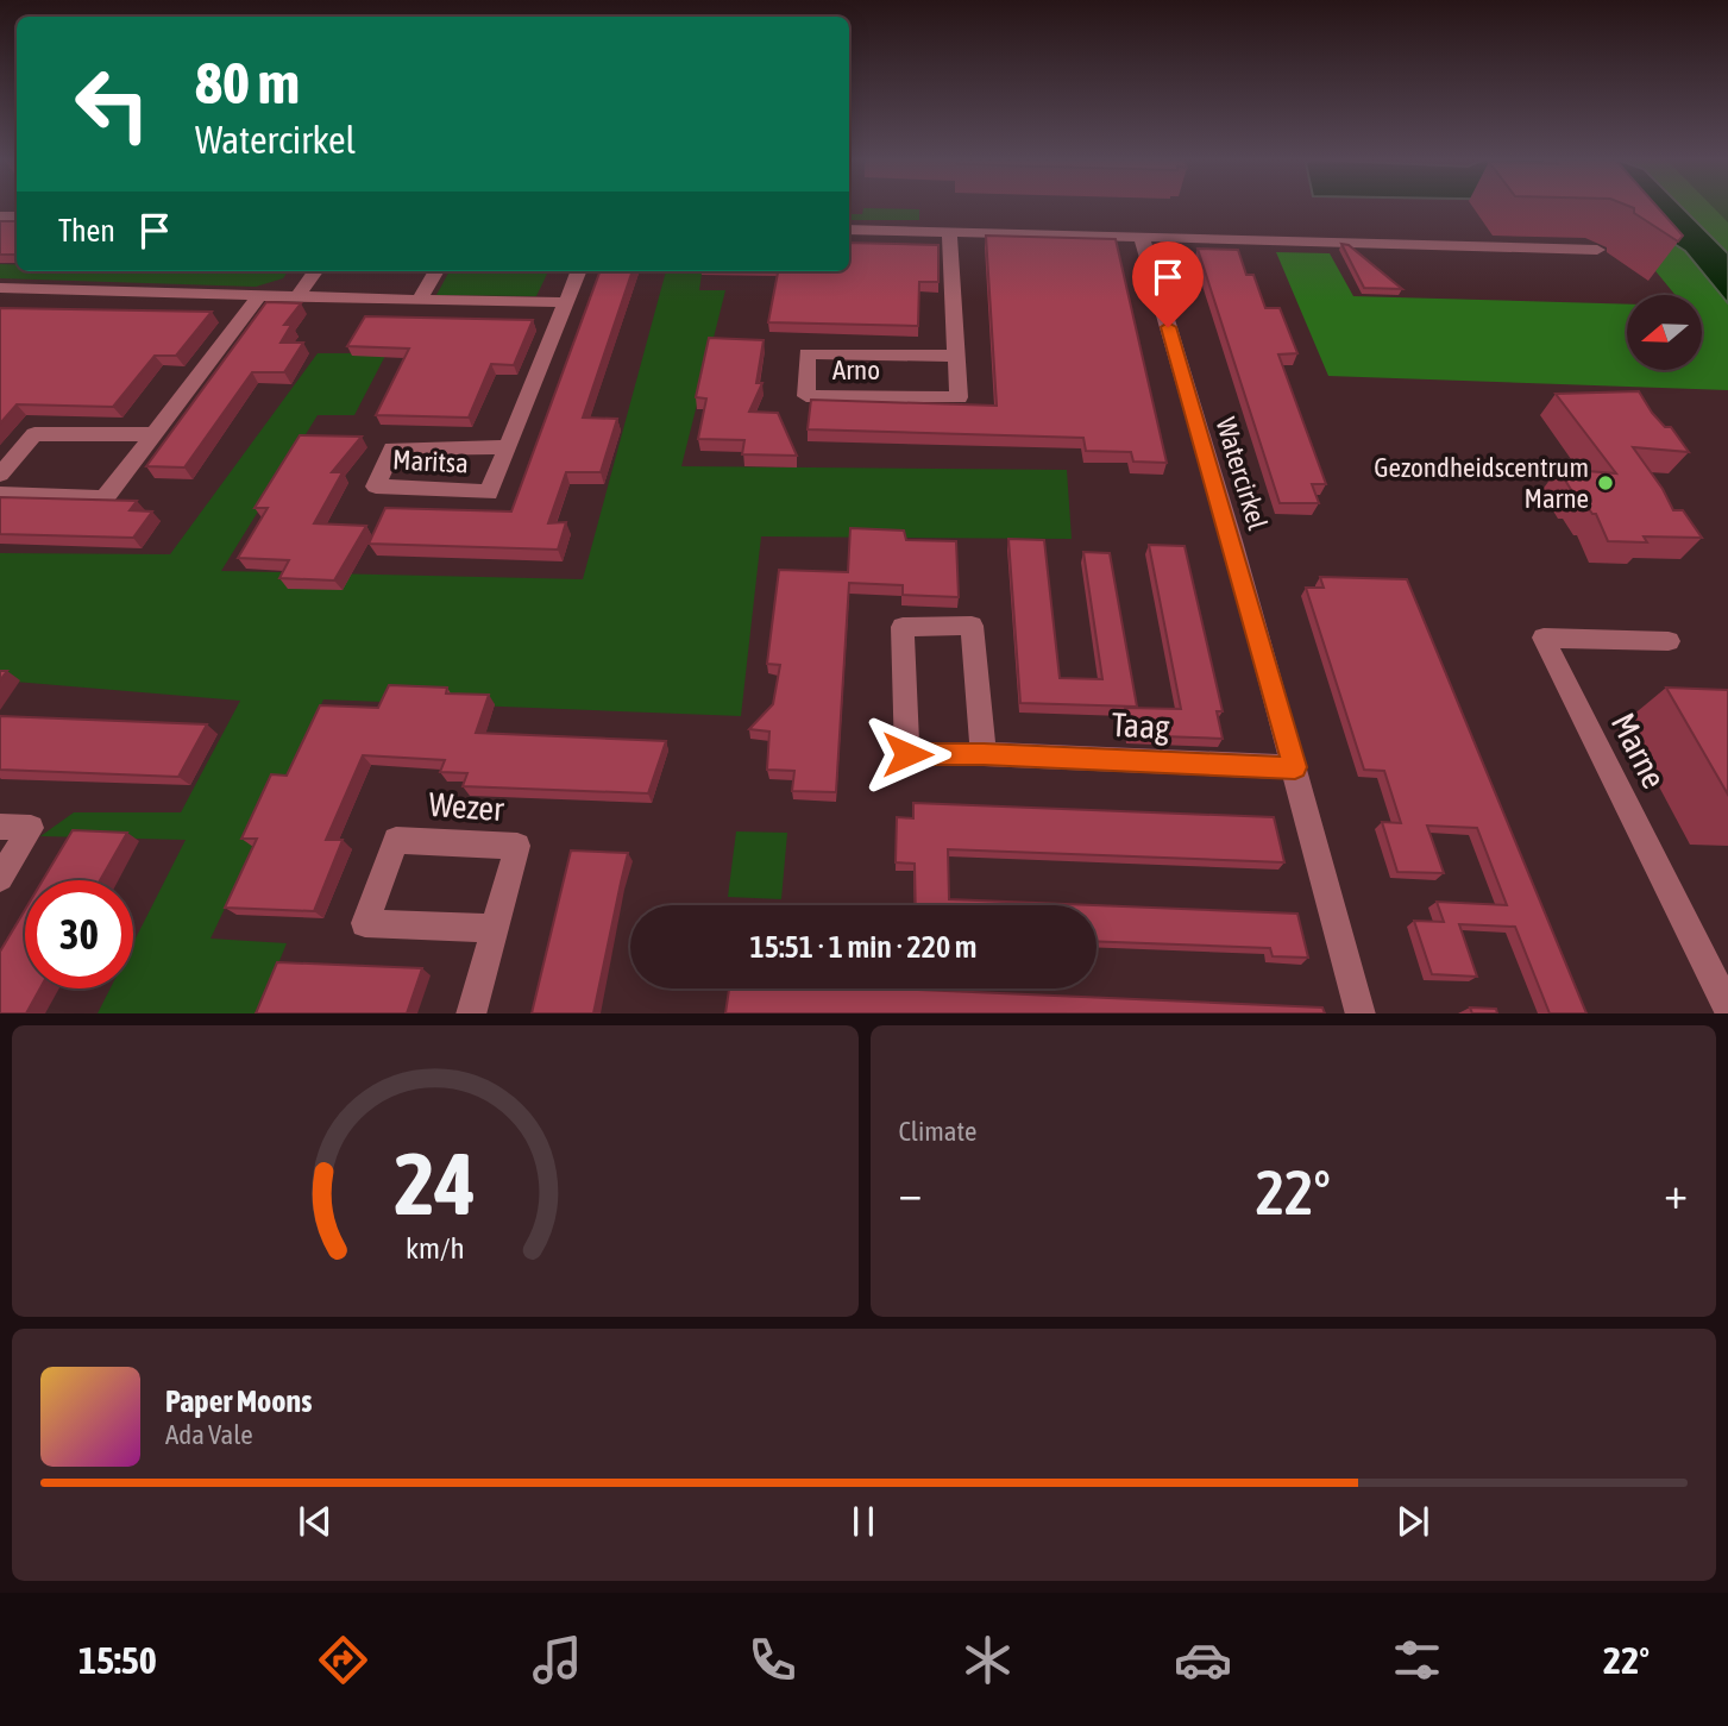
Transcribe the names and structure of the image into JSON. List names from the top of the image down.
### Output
{
  "streets": {
    "street": [
      "Arno",
      "Maritsa",
      "Watercirkel",
      "Taag",
      "Marne",
      "Wezer"
    ]
  },
  "crossings": [
    ["Watercirkel", "Taag"]
  ],
  "places": ["Gezondheidscentrum Marne"],
  "north": "left",
  "page": {
    "turn": ["80 m", "Watercirkel"],
    "then": "Then",
    "limit": "30",
    "trip": "15:51 · 1 min · 220 m",
    "tile": "Climate",
    "heat": ["−", "22°", "+"],
    "song": ["Paper Moons", "Ada Vale"],
    "tabs": ["15:50", "22°"],
    "gauge": ["24", "km/h"]
  }
}
